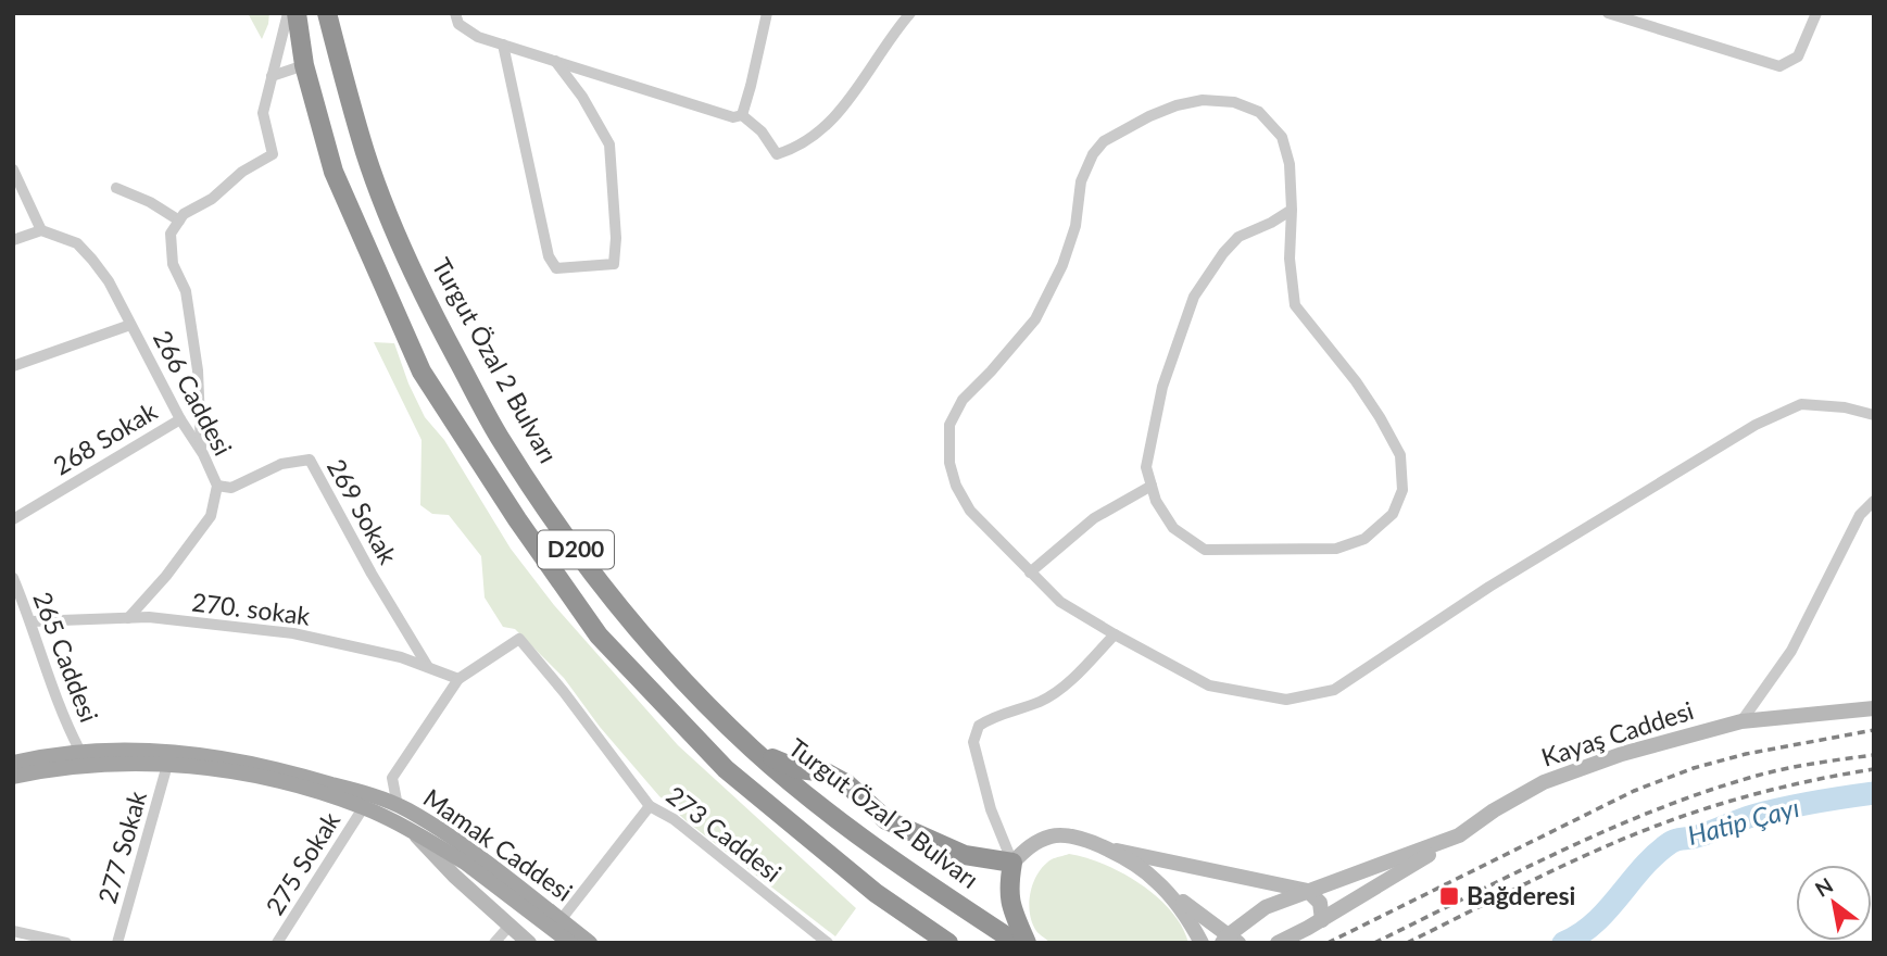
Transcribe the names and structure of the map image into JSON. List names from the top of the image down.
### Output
{
  "streets": {
    "highway": ["Turgut Özal 2 Bulvarı", "D200"],
    "main road": ["Mamak Caddesi"],
    "street": [
      "266 Caddesi",
      "268 Sokak",
      "269 Sokak",
      "270. sokak",
      "265 Caddesi",
      "Kayaş Caddesi",
      "273 Caddesi",
      "277 Sokak",
      "275 Sokak"
    ]
  },
  "crossings": [
    ["266 Caddesi", "268 Sokak"],
    ["266 Caddesi", "269 Sokak"],
    ["266 Caddesi", "270. sokak"],
    ["269 Sokak", "270. sokak"],
    ["270. sokak", "265 Caddesi"],
    ["270. sokak", "273 Caddesi"],
    ["265 Caddesi", "Mamak Caddesi"],
    ["Mamak Caddesi", "277 Sokak"],
    ["Mamak Caddesi", "275 Sokak"]
  ],
  "water": ["Hatip Çayı"],
  "places": {
    "transit": ["Bağderesi"]
  },
  "north": "top left"
}
